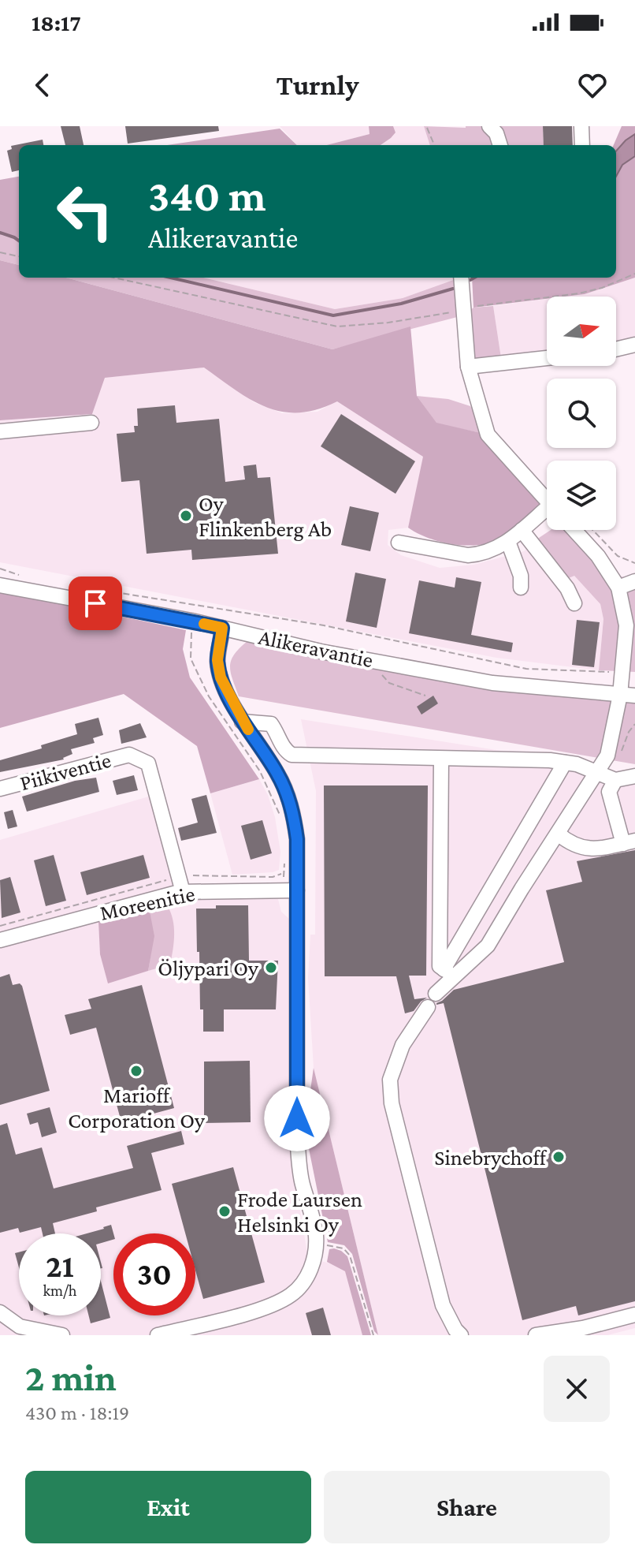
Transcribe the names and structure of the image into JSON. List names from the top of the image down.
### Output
{
  "streets": {
    "street": ["Alikeravantie", "Piikiventie", "Moreenitie"]
  },
  "crossings": [
    ["Piikiventie", "Moreenitie"]
  ],
  "places": [
    "Oy Flinkenberg Ab",
    "Öljypari Oy",
    "Marioff Corporation Oy",
    "Sinebrychoff",
    "Frode Laursen Helsinki Oy"
  ],
  "north": "right",
  "page": {
    "status": "18:17",
    "header": "Turnly",
    "turn": ["340 m", "Alikeravantie"],
    "speed": "21 km/h",
    "limit": "30",
    "heading": ["2 min", "430 m · 18:19"],
    "buttons": ["Exit", "Share"]
  }
}
